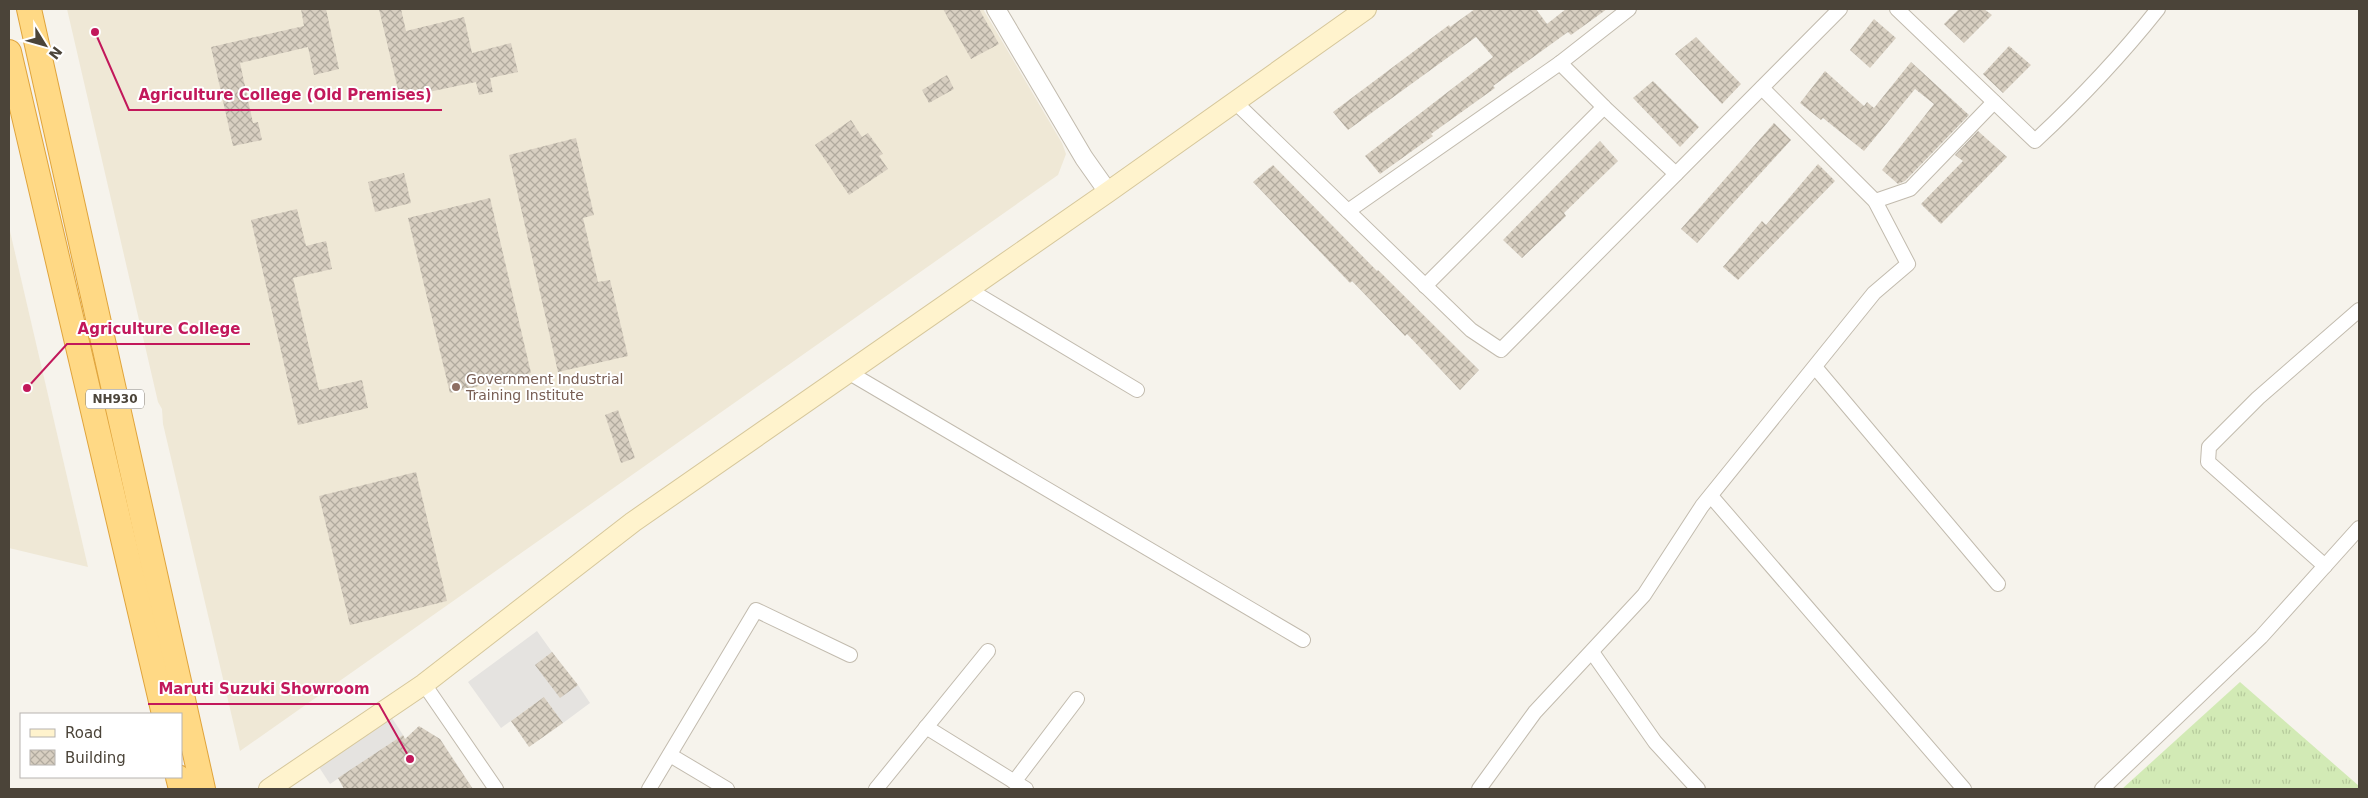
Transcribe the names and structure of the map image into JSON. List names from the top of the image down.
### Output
{
  "streets": {
    "highway": ["NH930"]
  },
  "places": [
    "Agriculture College (Old Premises)",
    "Government Industrial Training Institute",
    "Agriculture College",
    "Maruti Suzuki Showroom"
  ],
  "legend": ["Road", "Building"],
  "north": "bottom right"
}
